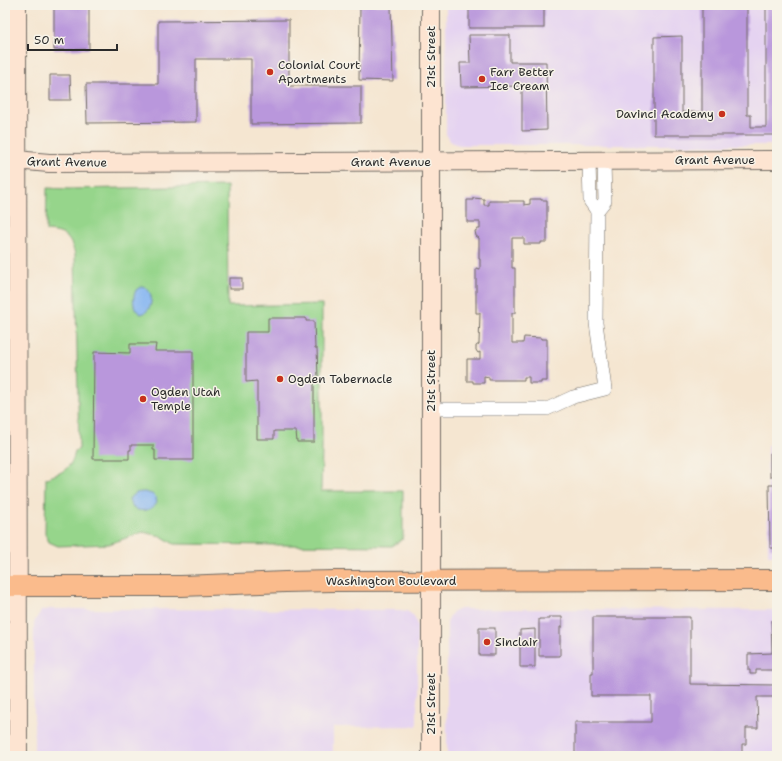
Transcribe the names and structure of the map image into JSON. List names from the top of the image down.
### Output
{
  "streets": {
    "main road": ["Washington Boulevard"],
    "street": ["21st Street", "Grant Avenue"]
  },
  "crossings": [
    ["21st Street", "Grant Avenue"],
    ["21st Street", "Washington Boulevard"]
  ],
  "places": [
    "Colonial Court Apartments",
    "Farr Better Ice Cream",
    "Davinci Academy",
    "Ogden Tabernacle",
    "Ogden Utah Temple",
    "Sinclair"
  ],
  "scale_bar": "50 m"
}
